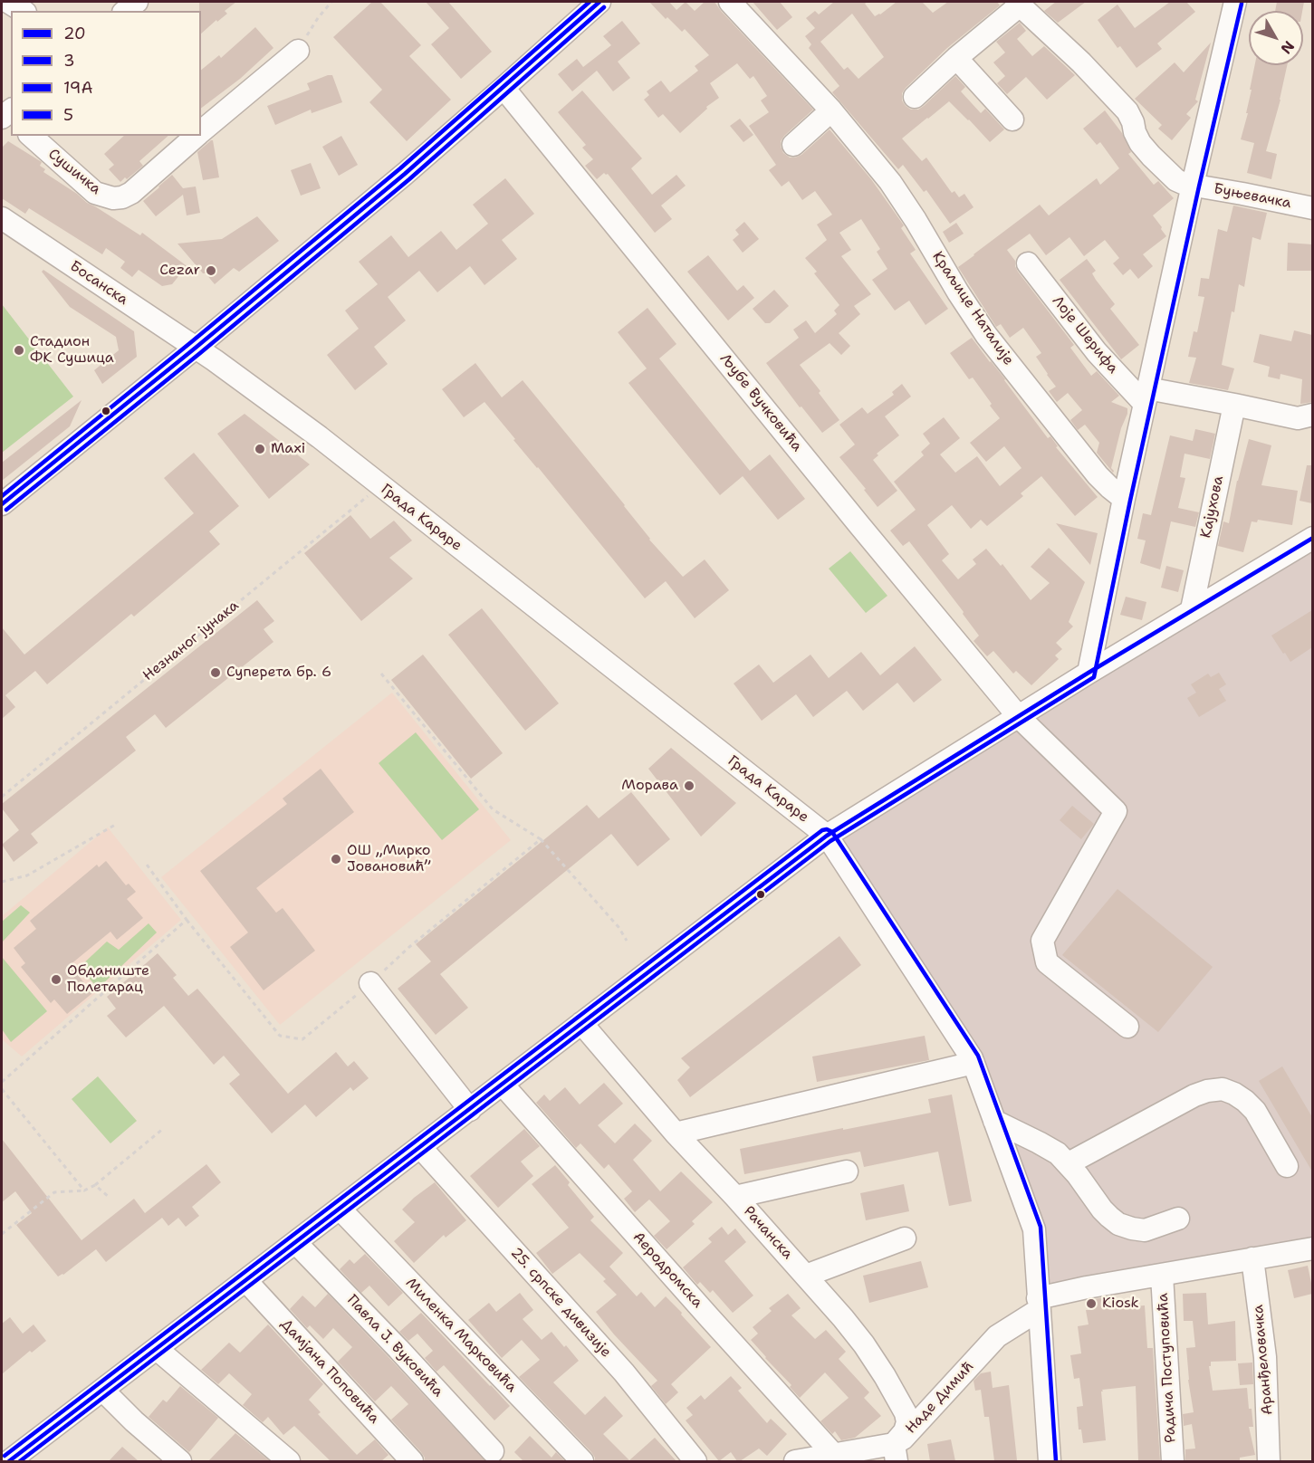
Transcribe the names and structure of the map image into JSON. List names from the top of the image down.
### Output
{
  "streets": {
    "street": [
      "Сушичка",
      "Буњевачка",
      "Босанска",
      "Краљице Наталије",
      "Лоје Шерифа",
      "Љубе Вучковића",
      "Кајухова",
      "Града Караре",
      "Рачанска",
      "Аеродромска",
      "25. српске дивизије",
      "Миленка Марковића",
      "Павла Ј. Вуковића",
      "Аранђеловачка",
      "Радича Поступовића",
      "Дамјана Поповића",
      "Наде Димић"
    ],
    "path": ["Незнаног јунака"]
  },
  "crossings": [
    ["Босанска", "Града Караре"],
    ["Града Караре", "Незнаног јунака"],
    ["Града Караре", "Наде Димић"],
    ["Рачанска", "Наде Димић"],
    ["Аеродромска", "Наде Димић"],
    ["Аранђеловачка", "Наде Димић"],
    ["Радича Поступовића", "Наде Димић"]
  ],
  "places": [
    "Cezar",
    "Стадион ФК Сушица",
    "Maxi",
    "Суперета бр. 6",
    "Морава",
    "ОШ „Мирко Јовановић”",
    "Обданиште Полетарац",
    "Kiosk"
  ],
  "lines": [
    "transit line 19А",
    "transit line 5",
    "transit line 3",
    "transit line 20"
  ],
  "legend": [
    "20",
    "3",
    "19А",
    "5"
  ],
  "north": "bottom right"
}
